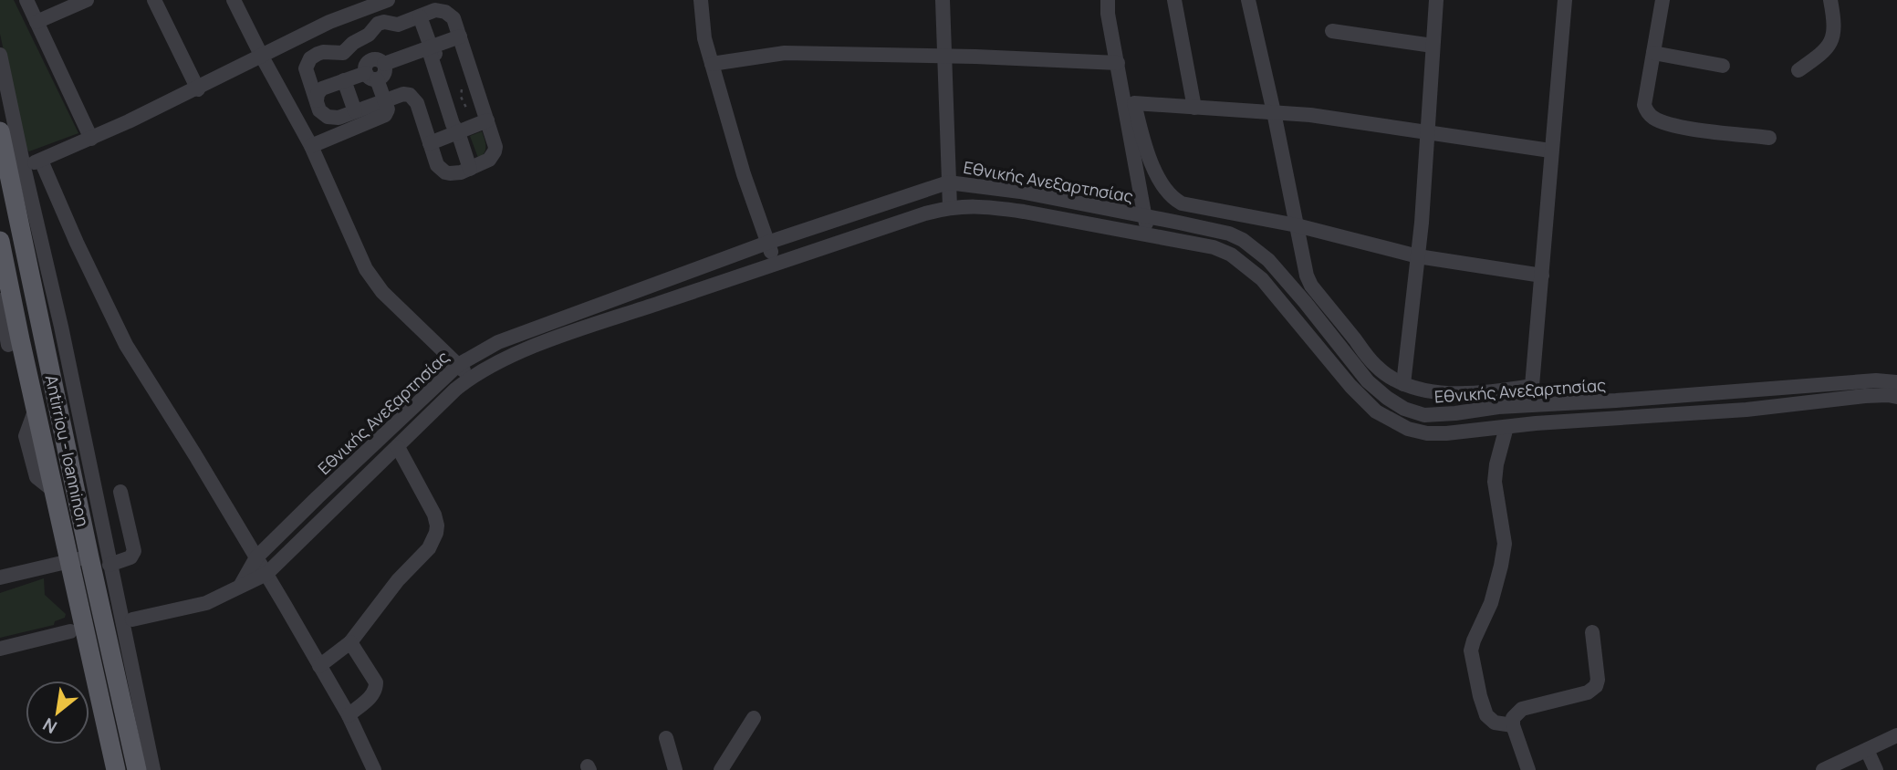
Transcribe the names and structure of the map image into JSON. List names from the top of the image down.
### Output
{
  "streets": {
    "main road": ["Antirriou - Ioanninon"],
    "street": ["Εθνικής Ανεξαρτησίας"]
  },
  "north": "bottom left"
}
